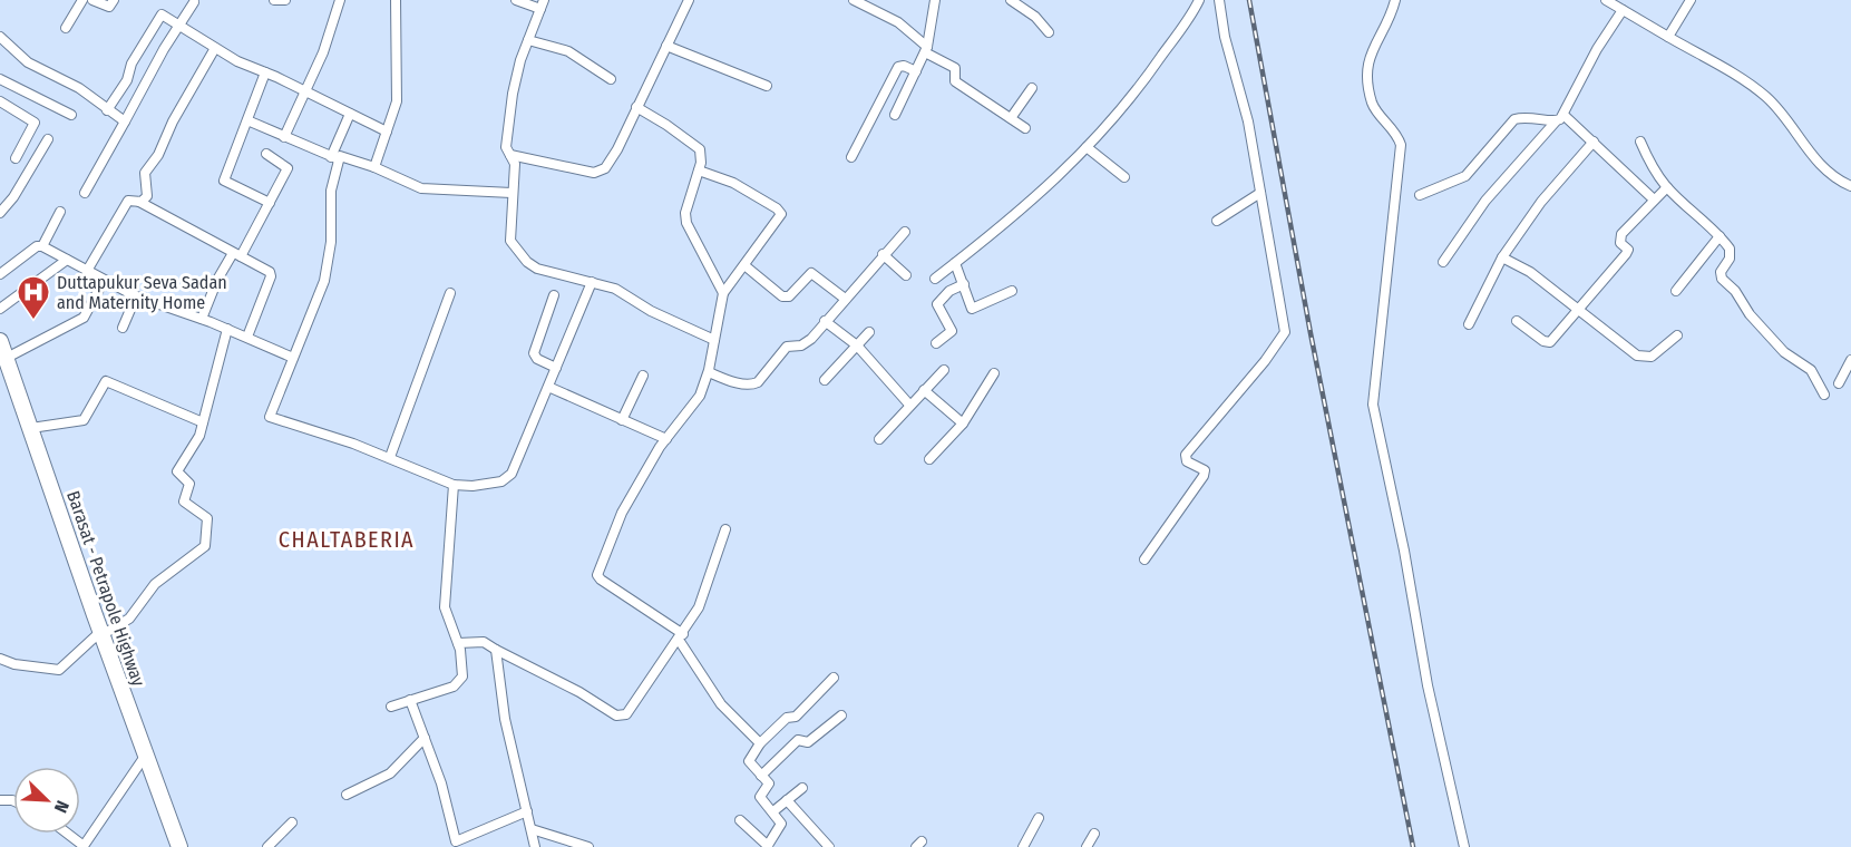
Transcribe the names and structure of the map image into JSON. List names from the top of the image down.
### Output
{
  "streets": {
    "highway": ["Barasat - Petrapole Highway"]
  },
  "districts": ["CHALTABERIA"],
  "places": {
    "hospital": ["Duttapukur Seva Sadan and Maternity Home"]
  },
  "north": "bottom right"
}
